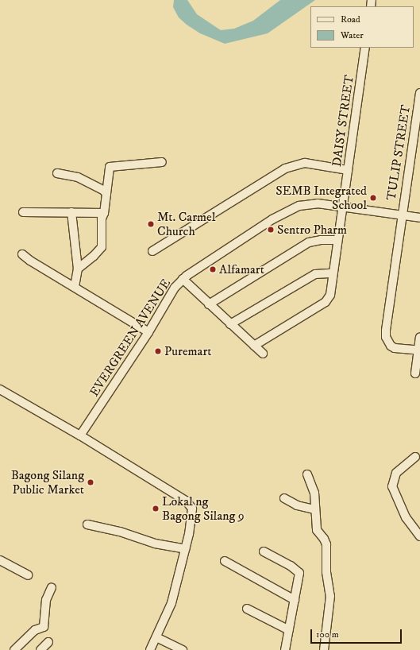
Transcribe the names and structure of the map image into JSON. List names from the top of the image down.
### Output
{
  "streets": {
    "street": ["DAISY STREET", "TULIP STREET", "EVERGREEN AVENUE"]
  },
  "crossings": [
    ["DAISY STREET", "EVERGREEN AVENUE"],
    ["TULIP STREET", "EVERGREEN AVENUE"]
  ],
  "places": [
    "SEMB Integrated School",
    "Mt. Carmel Church",
    "Sentro Pharm",
    "Alfamart",
    "Puremart",
    "Bagong Silang Public Market",
    "Lokal ng Bagong Silang 9"
  ],
  "legend": ["Road", "Water"],
  "scale_bar": "100 m"
}
